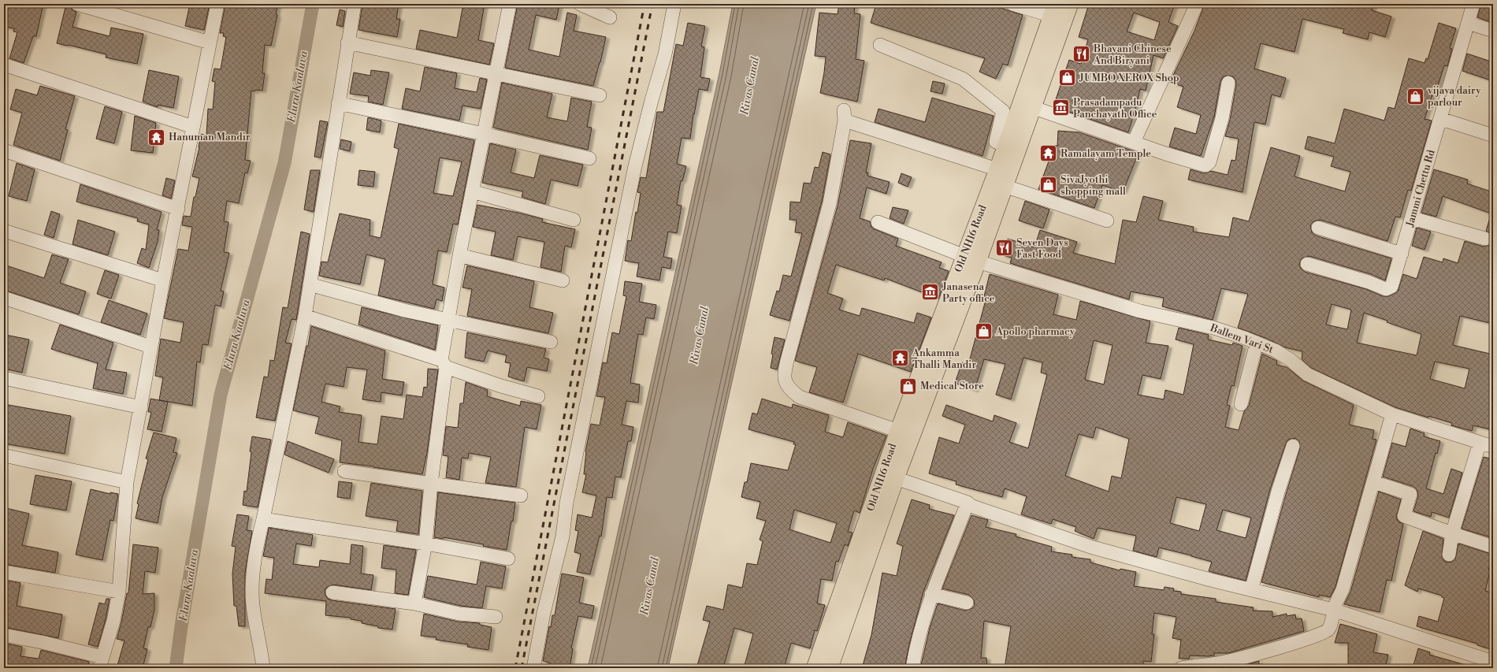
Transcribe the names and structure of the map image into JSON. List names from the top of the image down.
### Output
{
  "streets": {
    "main road": ["Old NH16 Road"],
    "street": ["Jammi Chettu Rd", "Ballem Vari St"]
  },
  "crossings": [
    ["Old NH16 Road", "Ballem Vari St"]
  ],
  "water": ["Rivas Canal", "Eluru Kaaluva"],
  "places": {
    "restaurant": ["Bhavani Chinese And Biryani", "Seven Days Fast Food"],
    "shop": [
      "JUMBO XEROX Shop",
      "vijaya dairy parlour",
      "SivaJyothi shopping mall",
      "Apollo pharmacy",
      "Medical Store"
    ],
    "museum": ["Prasadampadu Panchayath Office", "Janasena Party office"],
    "temple": ["Hanuman Mandir", "Ramalayam Temple", "Ankamma Thalli Mandir"]
  }
}
